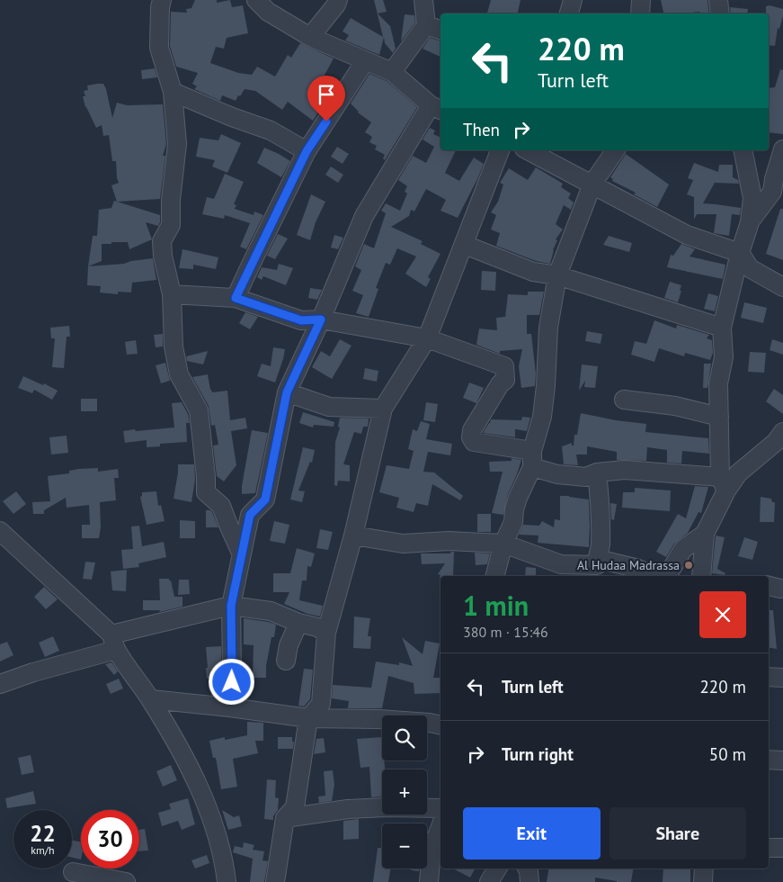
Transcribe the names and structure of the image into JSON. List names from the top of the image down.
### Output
{
  "places": ["Al Hudaa Madrassa"],
  "page": {
    "turn": ["220 m", "Turn left"],
    "then": "Then",
    "heading": ["1 min", "380 m · 15:46"],
    "list": [
      {
        "name": "Turn left",
        "value": "220 m"
      },
      {
        "name": "Turn right",
        "value": "50 m"
      }
    ],
    "map_buttons": ["+", "−"],
    "buttons": ["Exit", "Share"],
    "speed": "22 km/h",
    "limit": "30"
  }
}
